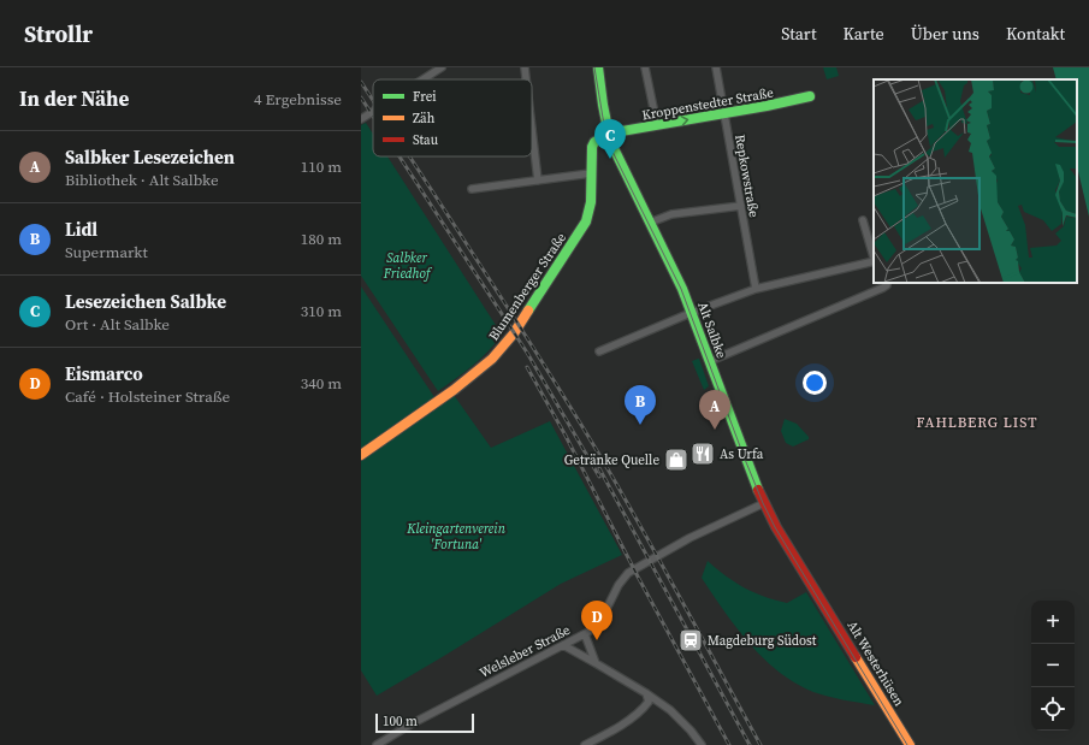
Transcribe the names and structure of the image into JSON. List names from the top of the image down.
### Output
{
  "streets": {
    "main road": [
      "Kroppenstedter Straße",
      "Blumenberger Straße",
      "Alt Salbke",
      "Alt Westerhüsen"
    ],
    "street": ["Repkowstraße", "Welsleber Straße"]
  },
  "crossings": [
    ["Kroppenstedter Straße", "Repkowstraße"],
    ["Kroppenstedter Straße", "Blumenberger Straße"],
    ["Kroppenstedter Straße", "Alt Salbke"],
    ["Blumenberger Straße", "Alt Salbke"],
    ["Alt Salbke", "Welsleber Straße"],
    ["Alt Salbke", "Alt Westerhüsen"]
  ],
  "districts": ["FAHLBERG LIST"],
  "parks": ["Salbker Friedhof", "Kleingartenverein 'Fortuna'"],
  "places": {
    "restaurant": ["As Urfa"],
    "shop": ["Getränke Quelle"],
    "station": ["Magdeburg Südost"]
  },
  "legend": ["Frei", "Zäh", "Stau"],
  "scale_bar": "100 m",
  "page": {
    "header": "Strollr",
    "nav": [
      "Start",
      "Karte",
      "Über uns",
      "Kontakt"
    ],
    "heading": ["In der Nähe", "4 Ergebnisse"],
    "pins": [
      "C",
      "B",
      "A",
      "D"
    ],
    "list": [
      {
        "mark": "A",
        "name": "Salbker Lesezeichen",
        "note": "Bibliothek · Alt Salbke",
        "value": "110 m"
      },
      {
        "mark": "B",
        "name": "Lidl",
        "note": "Supermarkt",
        "value": "180 m"
      },
      {
        "mark": "C",
        "name": "Lesezeichen Salbke",
        "note": "Ort · Alt Salbke",
        "value": "310 m"
      },
      {
        "mark": "D",
        "name": "Eismarco",
        "note": "Café · Holsteiner Straße",
        "value": "340 m"
      }
    ],
    "map_buttons": ["+", "−"],
    "scale": "100 m"
  }
}
